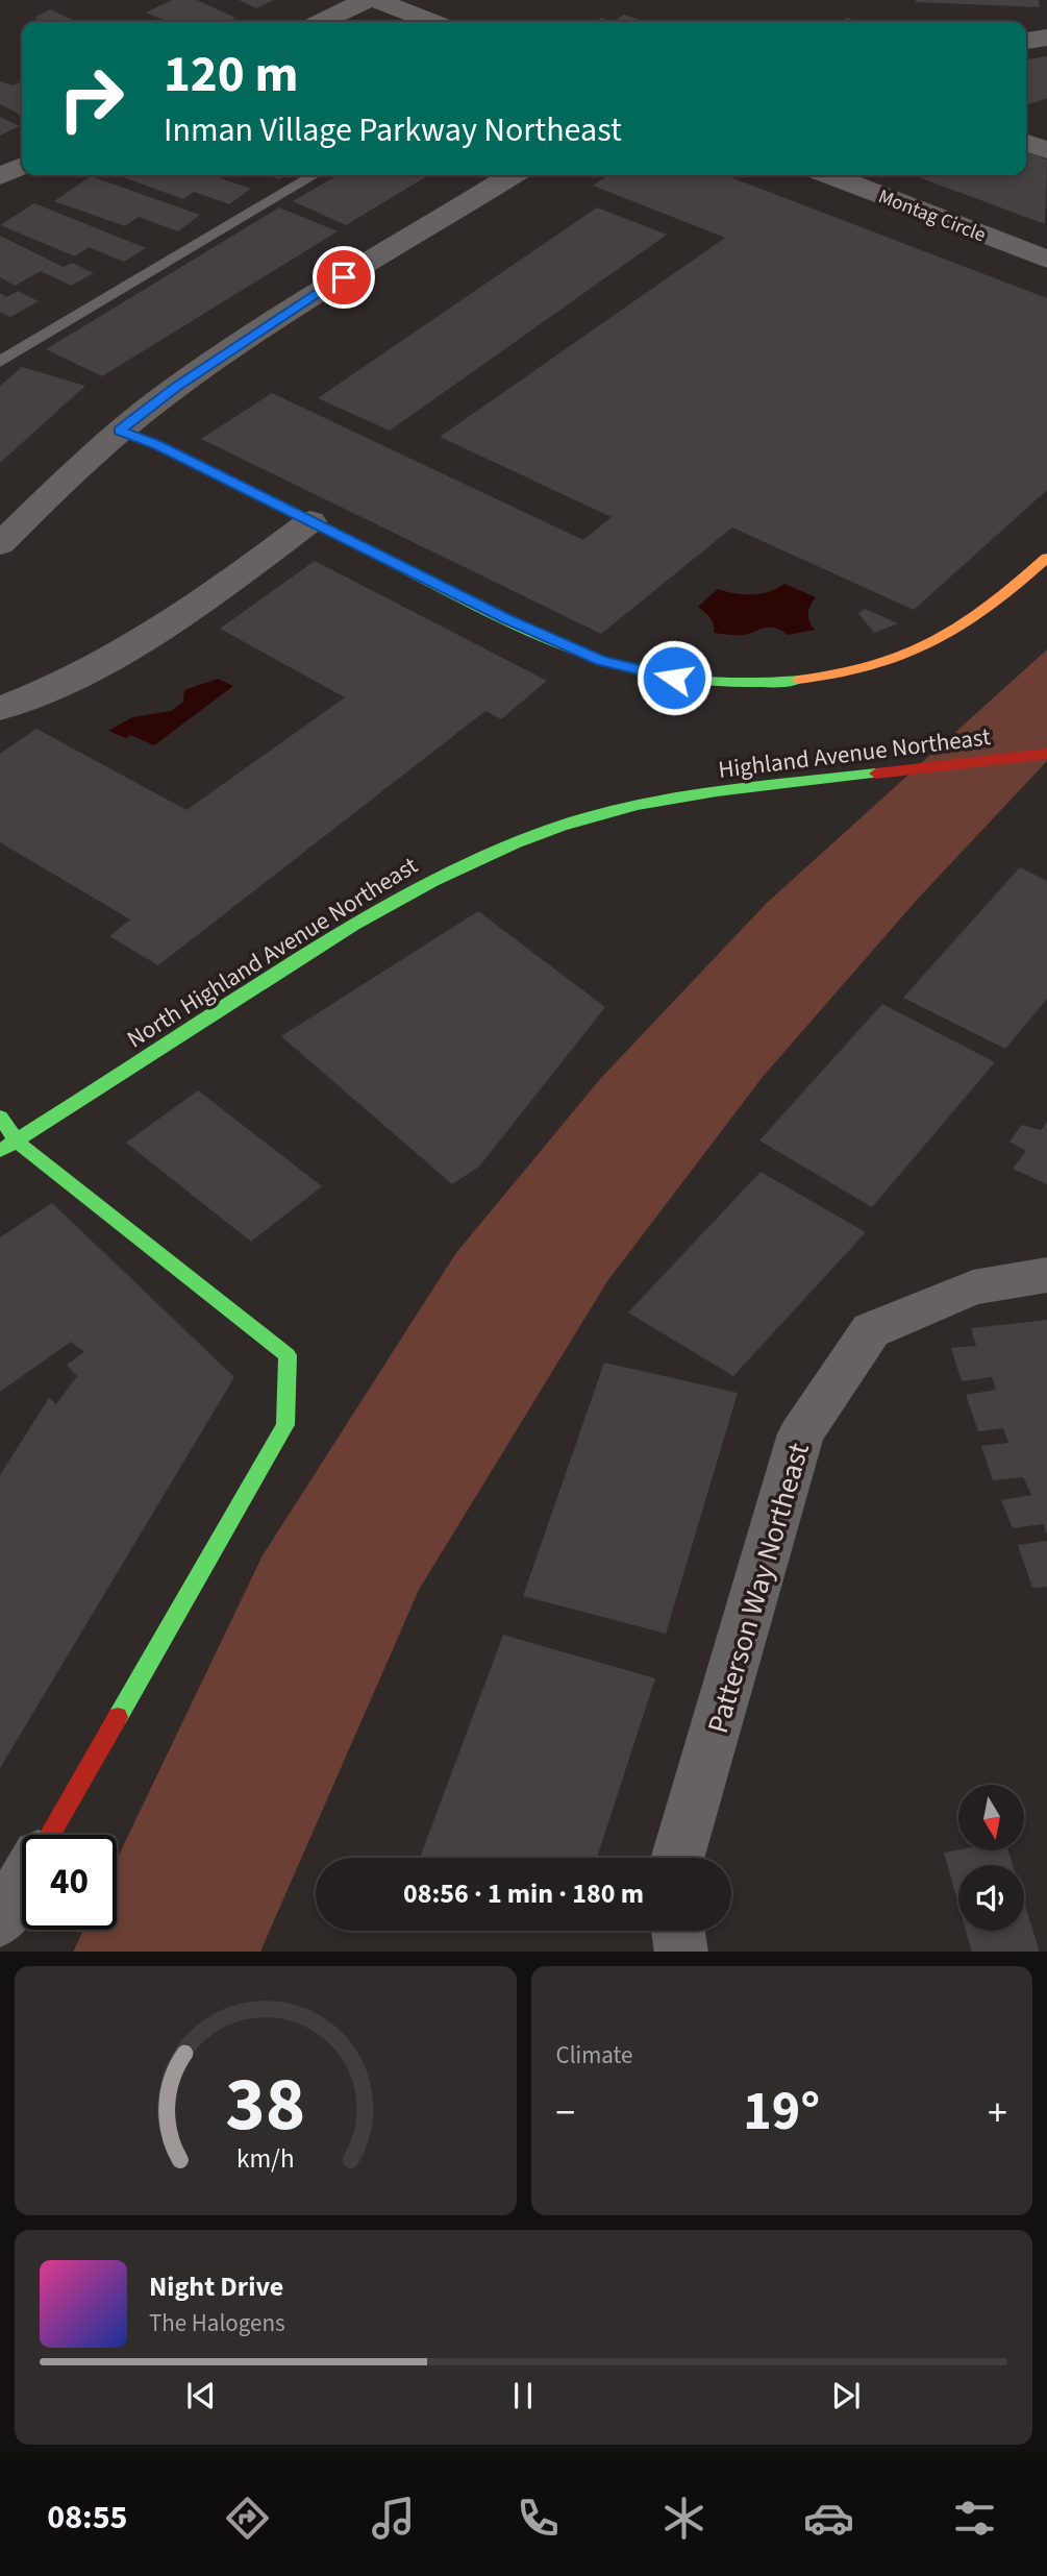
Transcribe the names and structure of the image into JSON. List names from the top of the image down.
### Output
{
  "streets": {
    "street": [
      "Montag Circle",
      "Highland Avenue Northeast",
      "North Highland Avenue Northeast",
      "Patterson Way Northeast"
    ]
  },
  "crossings": [
    ["Highland Avenue Northeast", "North Highland Avenue Northeast"]
  ],
  "north": "bottom",
  "page": {
    "turn": ["120 m", "Inman Village Parkway Northeast"],
    "limit": "40",
    "trip": "08:56 · 1 min · 180 m",
    "tile": "Climate",
    "heat": ["−", "19°", "+"],
    "song": ["Night Drive", "The Halogens"],
    "tabs": "08:55",
    "gauge": ["38", "km/h"]
  }
}
